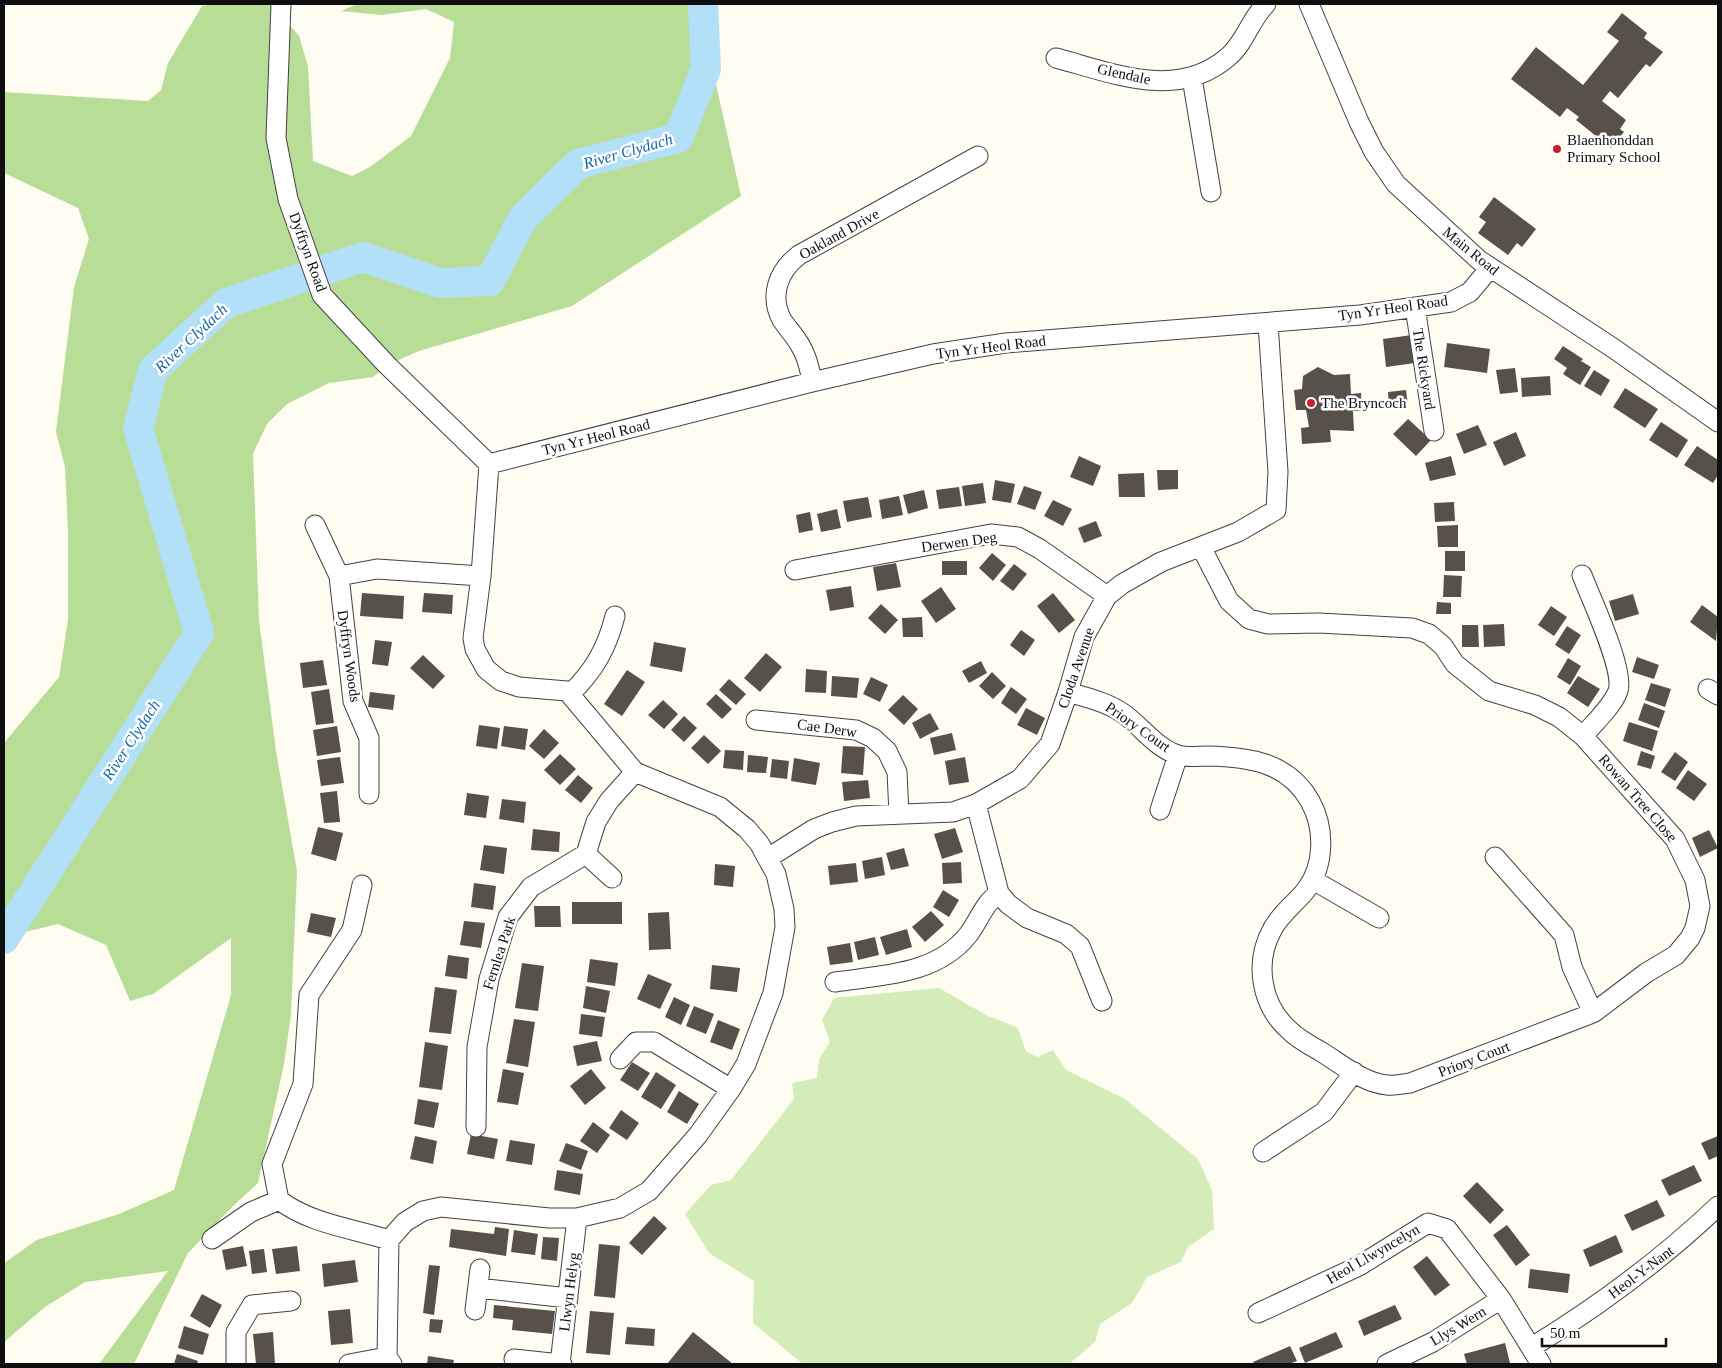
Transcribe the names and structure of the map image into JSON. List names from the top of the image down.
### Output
{
  "streets": {
    "street": [
      "Glendale",
      "Oakland Drive",
      "Main Road",
      "Dyffryn Road",
      "Tyn Yr Heol Road",
      "The Rickyard",
      "Derwen Deg",
      "Dyffryn Woods",
      "Cloda Avenue",
      "Priory Court",
      "Cae Derw",
      "Rowan Tree Close",
      "Fernlea Park",
      "Heol Llwyncelyn",
      "Heol-Y-Nant",
      "Llwyn Helyg",
      "Llys Wern"
    ]
  },
  "crossings": [
    ["Oakland Drive", "Tyn Yr Heol Road"],
    ["Main Road", "Tyn Yr Heol Road"],
    ["Dyffryn Road", "Tyn Yr Heol Road"],
    ["Tyn Yr Heol Road", "The Rickyard"],
    ["Tyn Yr Heol Road", "Cloda Avenue"],
    ["Derwen Deg", "Cloda Avenue"],
    ["Cloda Avenue", "Priory Court"],
    ["Cloda Avenue", "Cae Derw"],
    ["Cloda Avenue", "Rowan Tree Close"],
    ["Priory Court", "Rowan Tree Close"],
    ["Heol Llwyncelyn", "Heol-Y-Nant"],
    ["Heol Llwyncelyn", "Llys Wern"]
  ],
  "water": ["River Clydach"],
  "places": ["Blaenhonddan Primary School", "The Bryncoch"],
  "scale_bar": "50 m"
}
